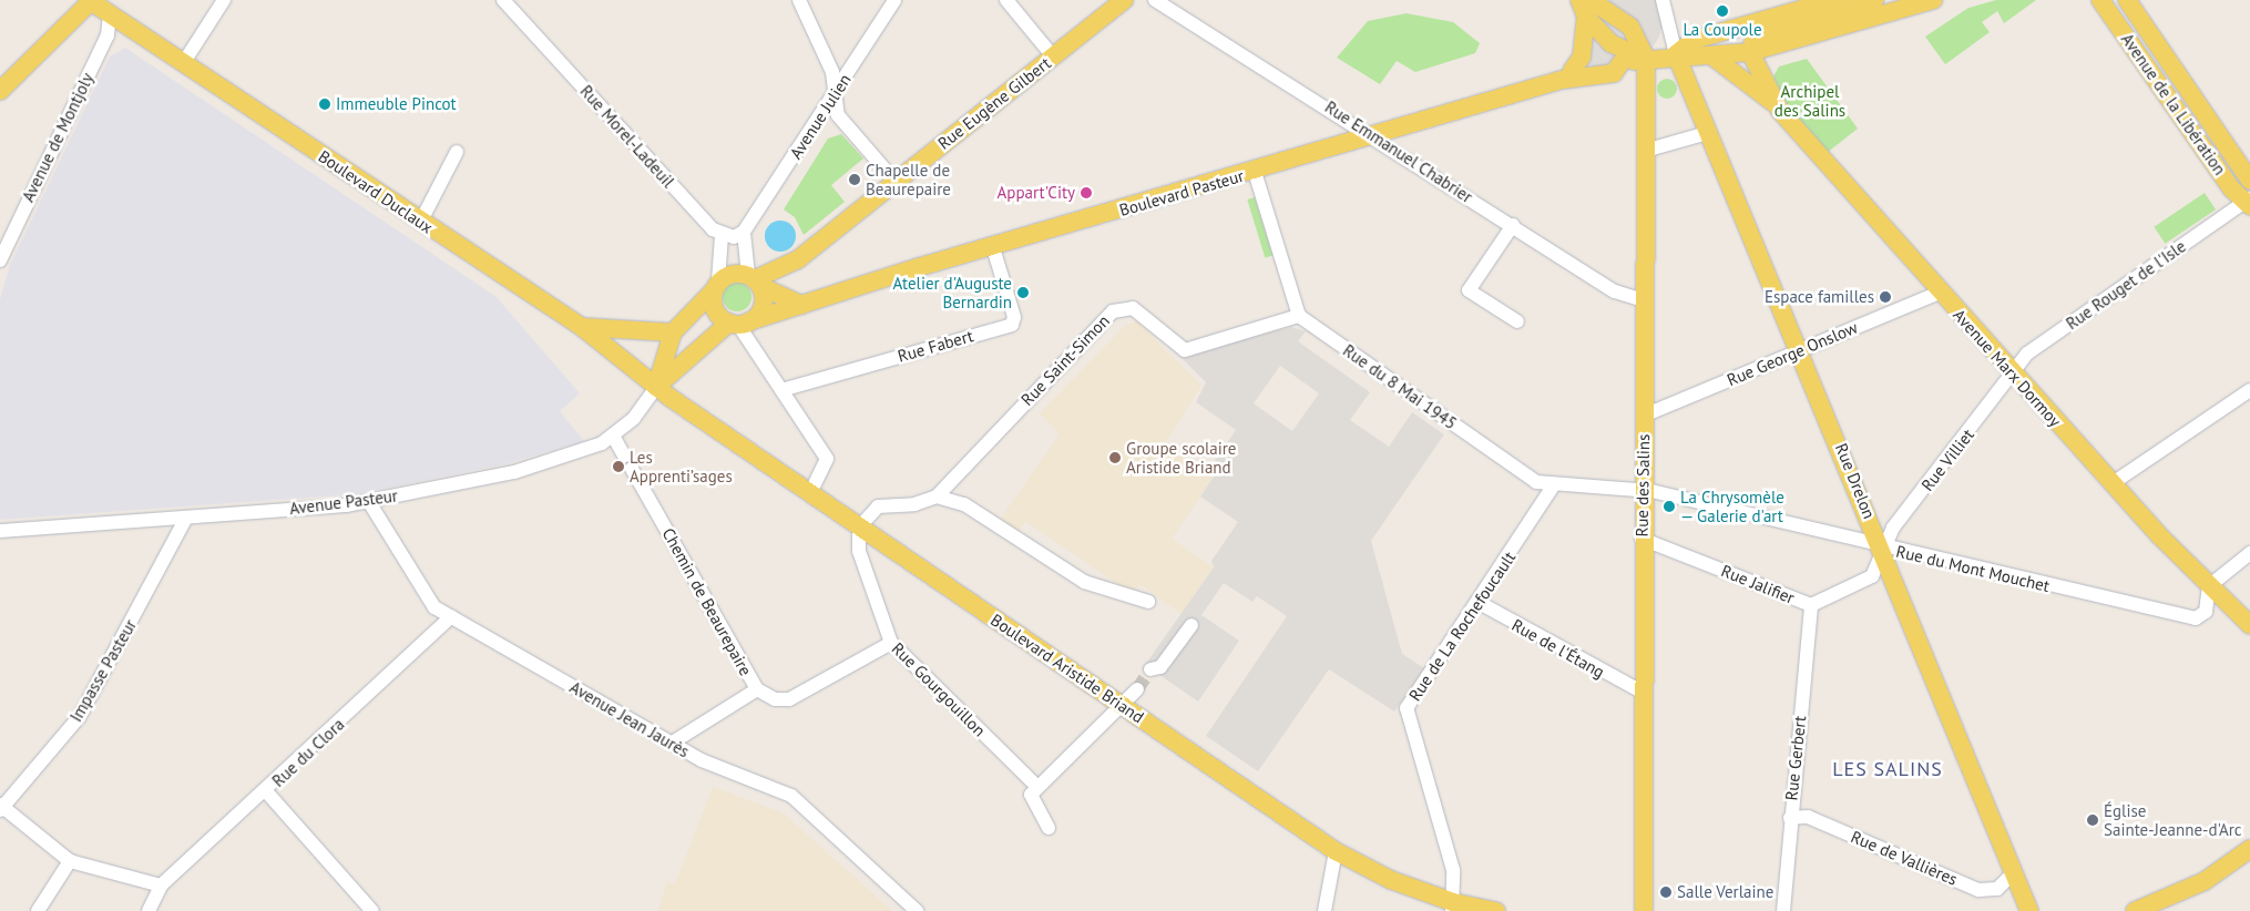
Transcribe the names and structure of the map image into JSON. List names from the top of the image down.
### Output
{
  "streets": {
    "main road": [
      "Rue Eugène Gilbert",
      "Avenue de la Libération",
      "Boulevard Duclaux",
      "Boulevard Pasteur",
      "Avenue Marx Dormoy",
      "Rue Drelon",
      "Rue des Salins",
      "Boulevard Aristide Briand"
    ],
    "street": [
      "Avenue Julien",
      "Rue Morel-Ladeuil",
      "Avenue de Montjoly",
      "Rue Emmanuel Chabrier",
      "Rue Rouget de l'Isle",
      "Rue Fabert",
      "Rue George Onslow",
      "Rue Saint-Simon",
      "Rue du 8 Mai 1945",
      "Rue Villiet",
      "Avenue Pasteur",
      "Rue du Mont Mouchet",
      "Rue Jalifier",
      "Chemin de Beaurepaire",
      "Rue de La Rochefoucault",
      "Rue de l'Étang",
      "Impasse Pasteur",
      "Rue Gourgouillon",
      "Avenue Jean Jaurès",
      "Rue du Clora",
      "Rue Gerbert",
      "Rue de Vallières"
    ]
  },
  "crossings": [
    ["Rue Eugène Gilbert", "Boulevard Pasteur"],
    ["Avenue de la Libération", "Rue Rouget de l'Isle"],
    ["Avenue de Montjoly", "Boulevard Duclaux"],
    ["Rue Emmanuel Chabrier", "Boulevard Pasteur"],
    ["Rue Emmanuel Chabrier", "Rue des Salins"],
    ["Boulevard Duclaux", "Boulevard Pasteur"],
    ["Boulevard Duclaux", "Avenue Pasteur"],
    ["Boulevard Duclaux", "Boulevard Aristide Briand"],
    ["Boulevard Pasteur", "Rue Fabert"],
    ["Boulevard Pasteur", "Avenue Marx Dormoy"],
    ["Boulevard Pasteur", "Rue Drelon"],
    ["Boulevard Pasteur", "Rue des Salins"],
    ["Boulevard Pasteur", "Avenue Pasteur"],
    ["Boulevard Pasteur", "Boulevard Aristide Briand"],
    ["Rue Rouget de l'Isle", "Avenue Marx Dormoy"],
    ["Rue Rouget de l'Isle", "Rue Villiet"],
    ["Rue George Onslow", "Avenue Marx Dormoy"],
    ["Rue George Onslow", "Rue Drelon"],
    ["Rue George Onslow", "Rue des Salins"],
    ["Rue Saint-Simon", "Rue du 8 Mai 1945"],
    ["Rue Saint-Simon", "Boulevard Aristide Briand"],
    ["Rue Saint-Simon", "Rue Gourgouillon"],
    ["Avenue Marx Dormoy", "Rue Villiet"],
    ["Avenue Marx Dormoy", "Rue du Mont Mouchet"],
    ["Rue du 8 Mai 1945", "Rue des Salins"],
    ["Rue du 8 Mai 1945", "Rue du Mont Mouchet"],
    ["Rue du 8 Mai 1945", "Rue de La Rochefoucault"],
    ["Rue Villiet", "Rue Drelon"],
    ["Rue Villiet", "Rue du Mont Mouchet"],
    ["Rue Villiet", "Rue Jalifier"],
    ["Rue Drelon", "Rue du Mont Mouchet"],
    ["Rue Drelon", "Rue Jalifier"],
    ["Rue Drelon", "Rue de Vallières"],
    ["Rue des Salins", "Rue du Mont Mouchet"],
    ["Rue des Salins", "Rue Jalifier"],
    ["Rue des Salins", "Rue de l'Étang"],
    ["Avenue Pasteur", "Boulevard Aristide Briand"],
    ["Avenue Pasteur", "Impasse Pasteur"],
    ["Avenue Pasteur", "Avenue Jean Jaurès"],
    ["Rue du Mont Mouchet", "Rue Jalifier"],
    ["Rue Jalifier", "Rue Gerbert"],
    ["Chemin de Beaurepaire", "Rue Gourgouillon"],
    ["Rue de La Rochefoucault", "Rue de l'Étang"],
    ["Rue de La Rochefoucault", "Boulevard Aristide Briand"],
    ["Boulevard Aristide Briand", "Rue Gourgouillon"],
    ["Avenue Jean Jaurès", "Rue du Clora"],
    ["Rue Gerbert", "Rue de Vallières"]
  ],
  "districts": ["LES SALINS"],
  "parks": ["Archipel des Salins"],
  "places": [
    "La Coupole",
    "Immeuble Pincot",
    "Chapelle de Beaurepaire",
    "Appart'City",
    "Atelier d'Auguste Bernardin",
    "Espace familles",
    "Groupe scolaire Aristide Briand",
    "Les Apprenti’sages",
    "La Chrysomèle — Galerie d'art",
    "Église Sainte-Jeanne-d'Arc",
    "Salle Verlaine"
  ]
}
